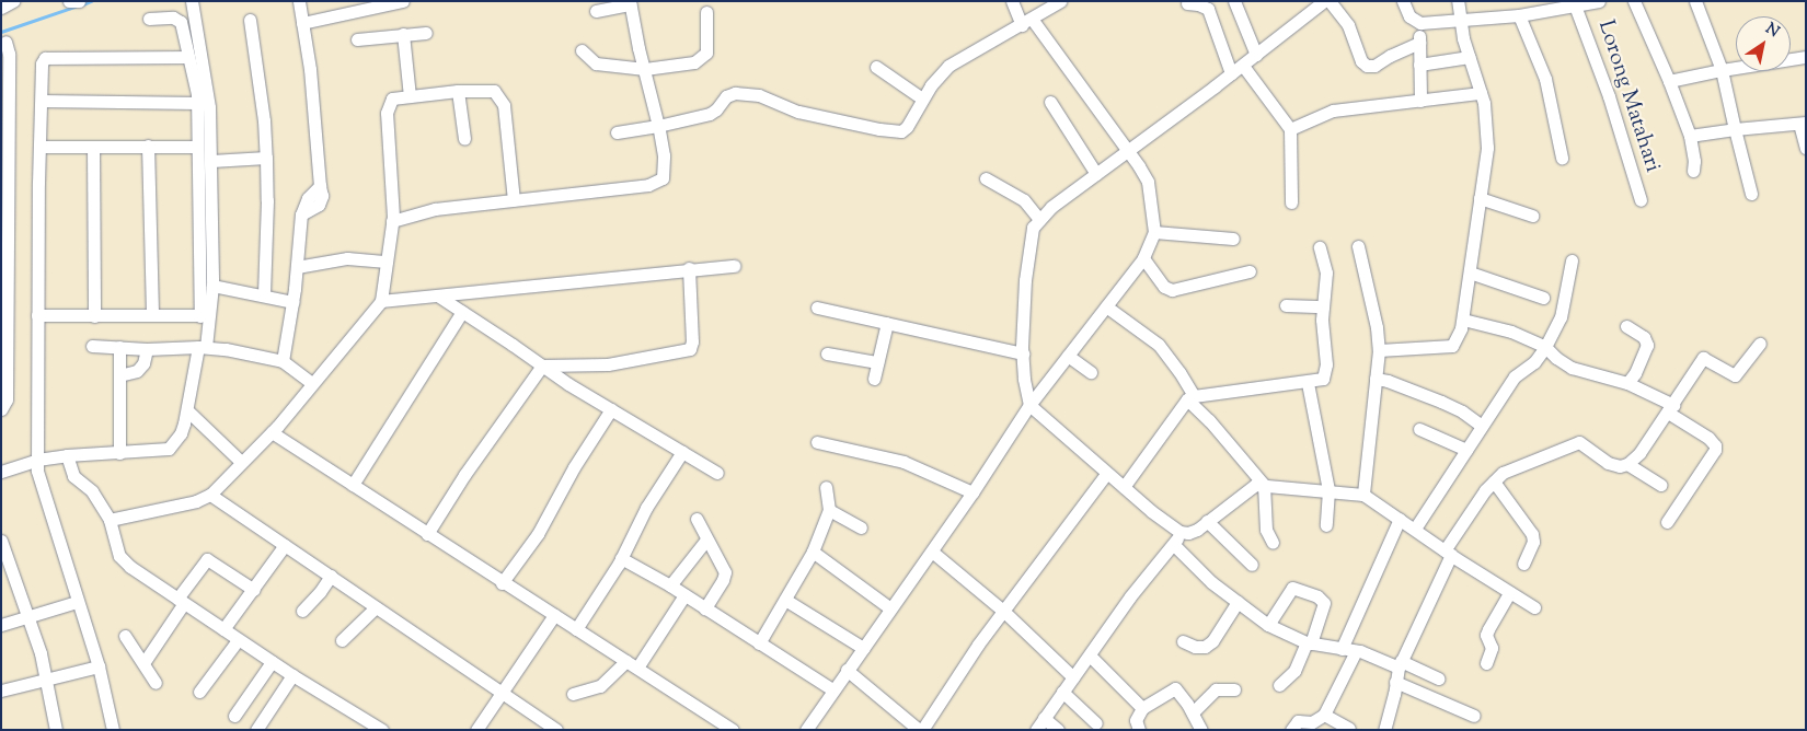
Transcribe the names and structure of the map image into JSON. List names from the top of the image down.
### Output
{
  "streets": {
    "street": ["Lorong Matahari"]
  },
  "north": "top right"
}
